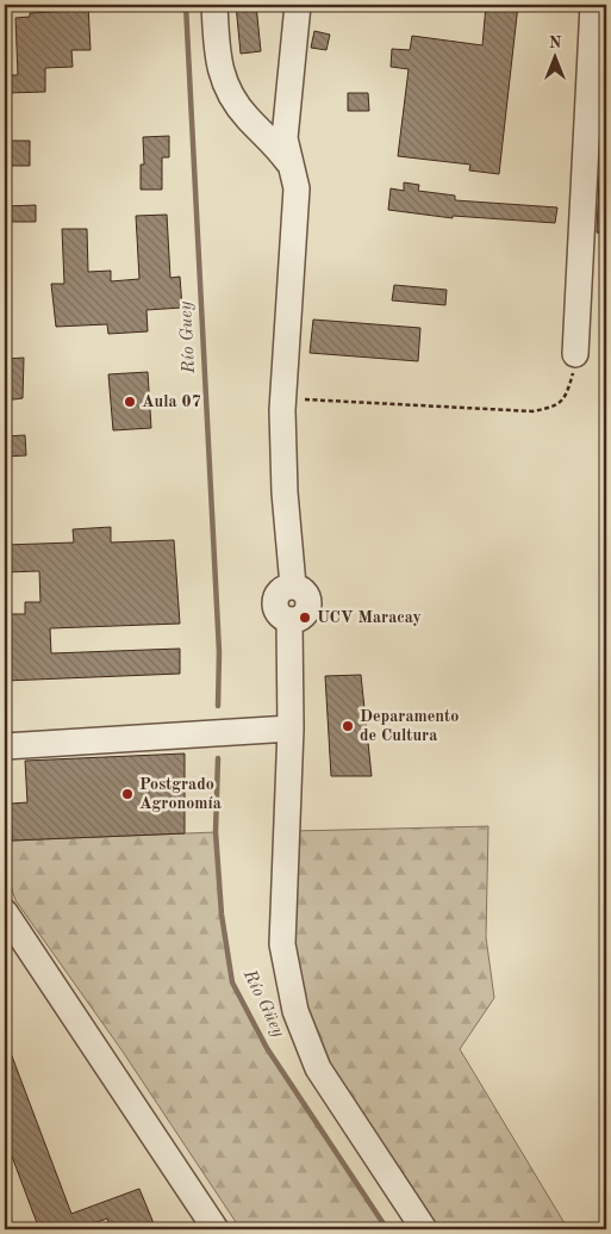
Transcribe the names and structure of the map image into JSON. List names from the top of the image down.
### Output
{
  "water": ["Río Guey", "Río Güey"],
  "places": [
    "Aula 07",
    "UCV Maracay",
    "Deparamento de Cultura",
    "Postgrado Agronomía"
  ],
  "north": "top"
}
